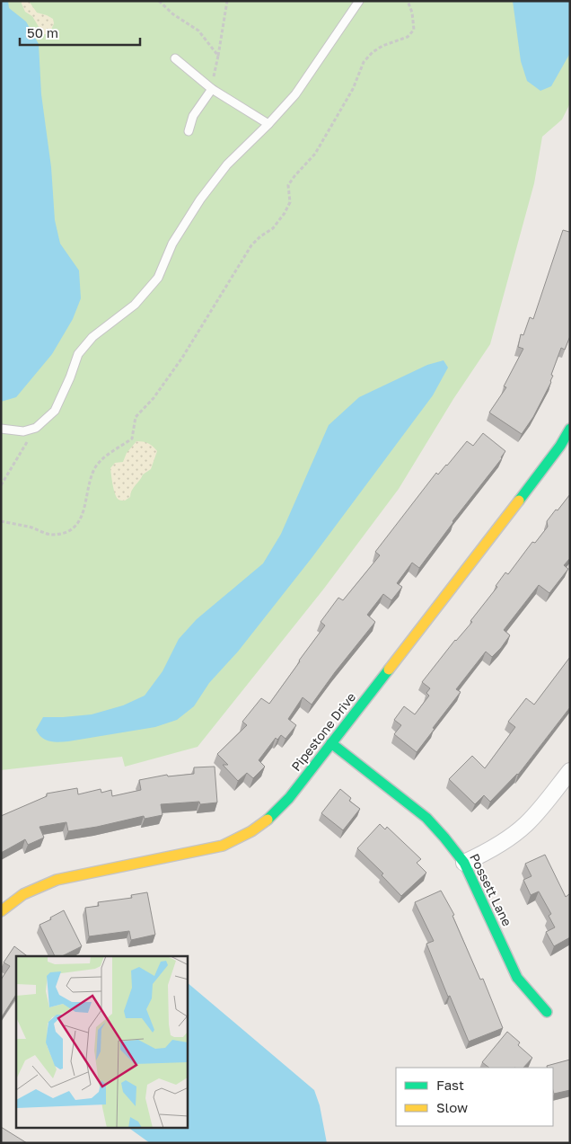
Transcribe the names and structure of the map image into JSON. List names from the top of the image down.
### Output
{
  "streets": {
    "street": ["Pipestone Drive", "Possett Lane"]
  },
  "crossings": [
    ["Pipestone Drive", "Possett Lane"]
  ],
  "legend": ["Fast", "Slow"],
  "scale_bar": "50 m"
}
